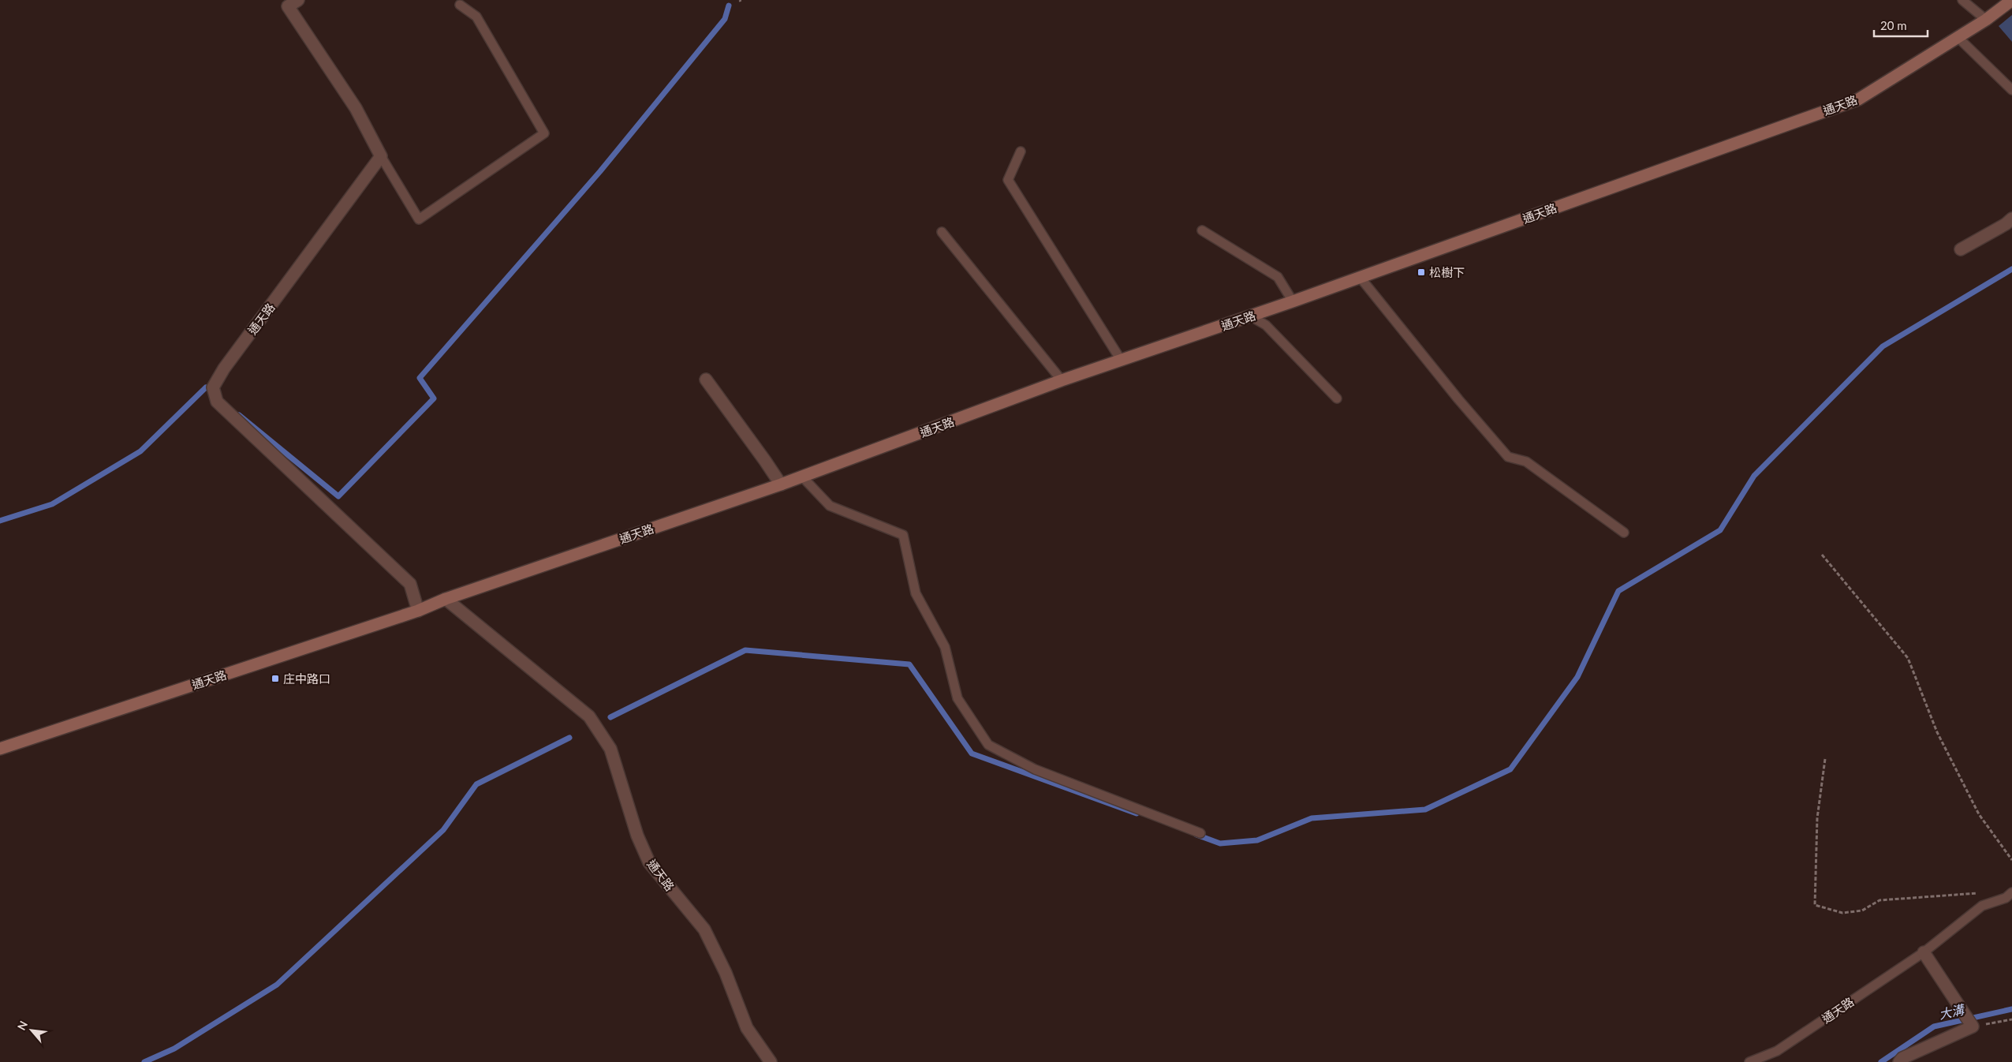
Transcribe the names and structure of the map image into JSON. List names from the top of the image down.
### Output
{
  "streets": {
    "street": ["通天路"]
  },
  "water": ["大溝"],
  "places": {
    "transit": ["松樹下", "庄中路口"]
  },
  "scale_bar": "20 m",
  "north": "top left"
}
